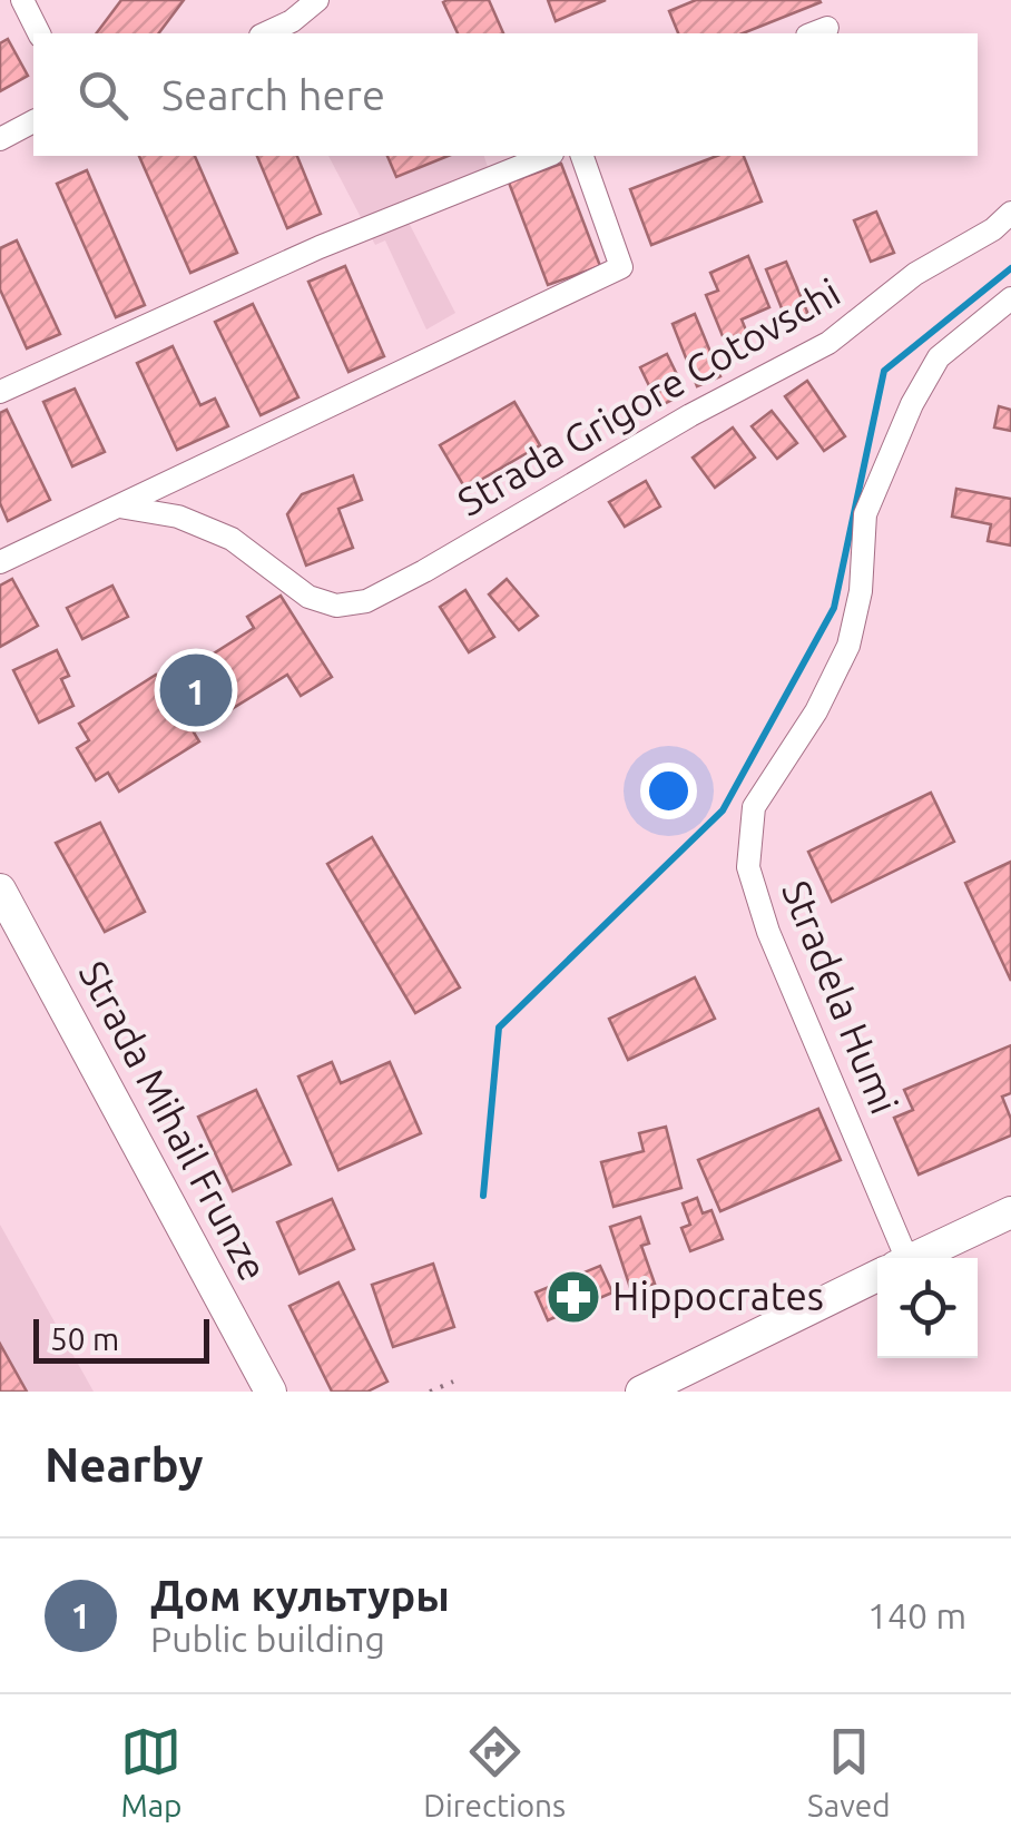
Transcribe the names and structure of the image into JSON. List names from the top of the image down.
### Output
{
  "streets": {
    "main road": ["Strada Mihail Frunze"],
    "street": ["Strada Grigore Cotovschi", "Stradela Humi"]
  },
  "places": {
    "pharmacy": ["Hippocrates"]
  },
  "scale_bar": "50 m",
  "page": {
    "search": "Search here",
    "pins": "1",
    "scale": "50 m",
    "heading": "Nearby",
    "list": [
      {
        "mark": "1",
        "name": "Дом культуры",
        "note": "Public building",
        "value": "140 m"
      }
    ],
    "nav": ["Map", "Directions", "Saved"]
  }
}
